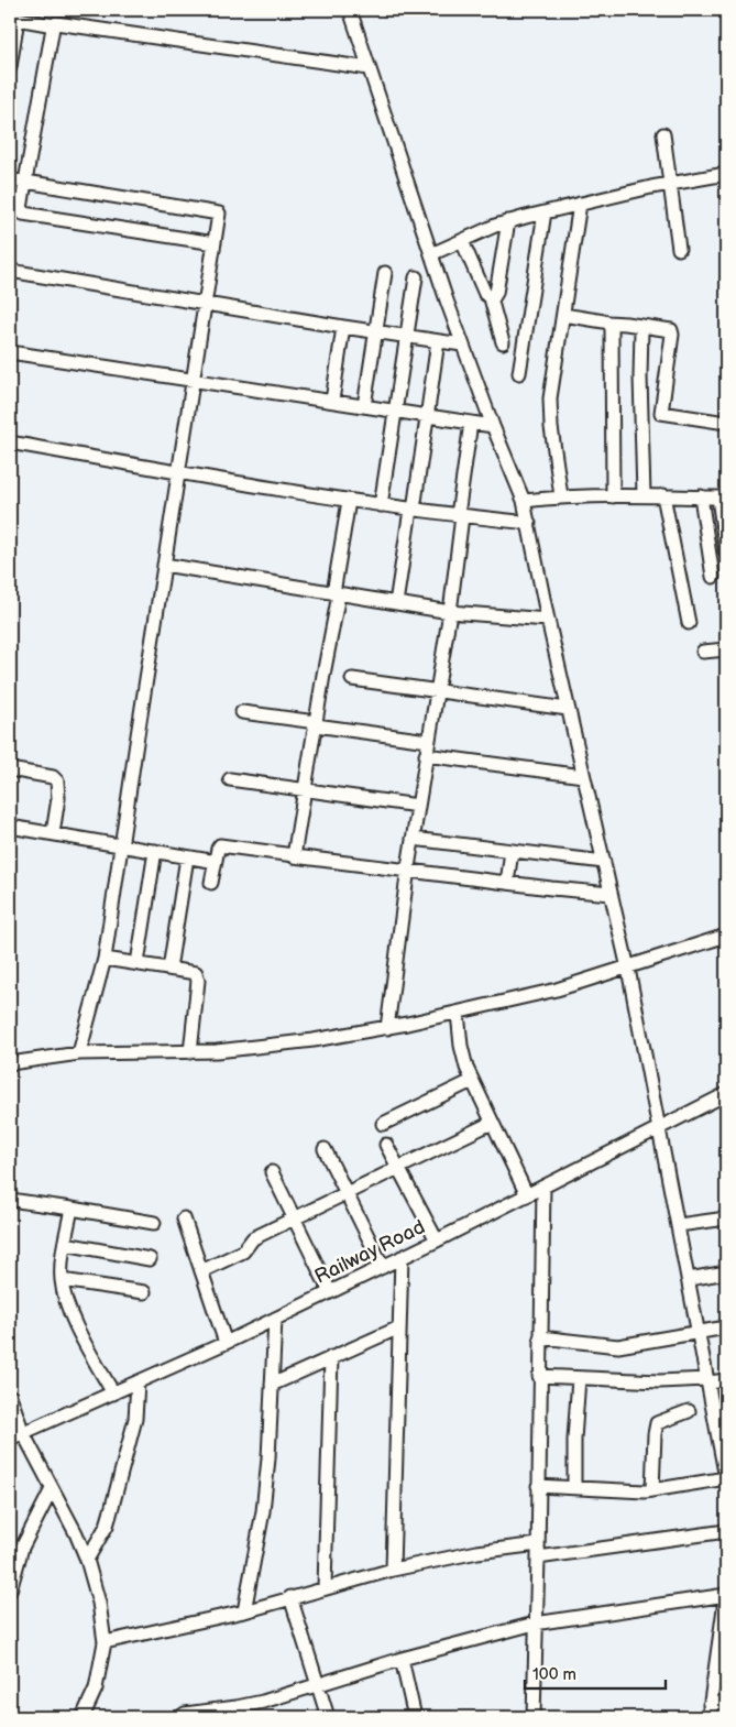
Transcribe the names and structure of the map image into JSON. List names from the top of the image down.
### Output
{
  "streets": {
    "street": ["Railway Road"]
  },
  "scale_bar": "100 m"
}
